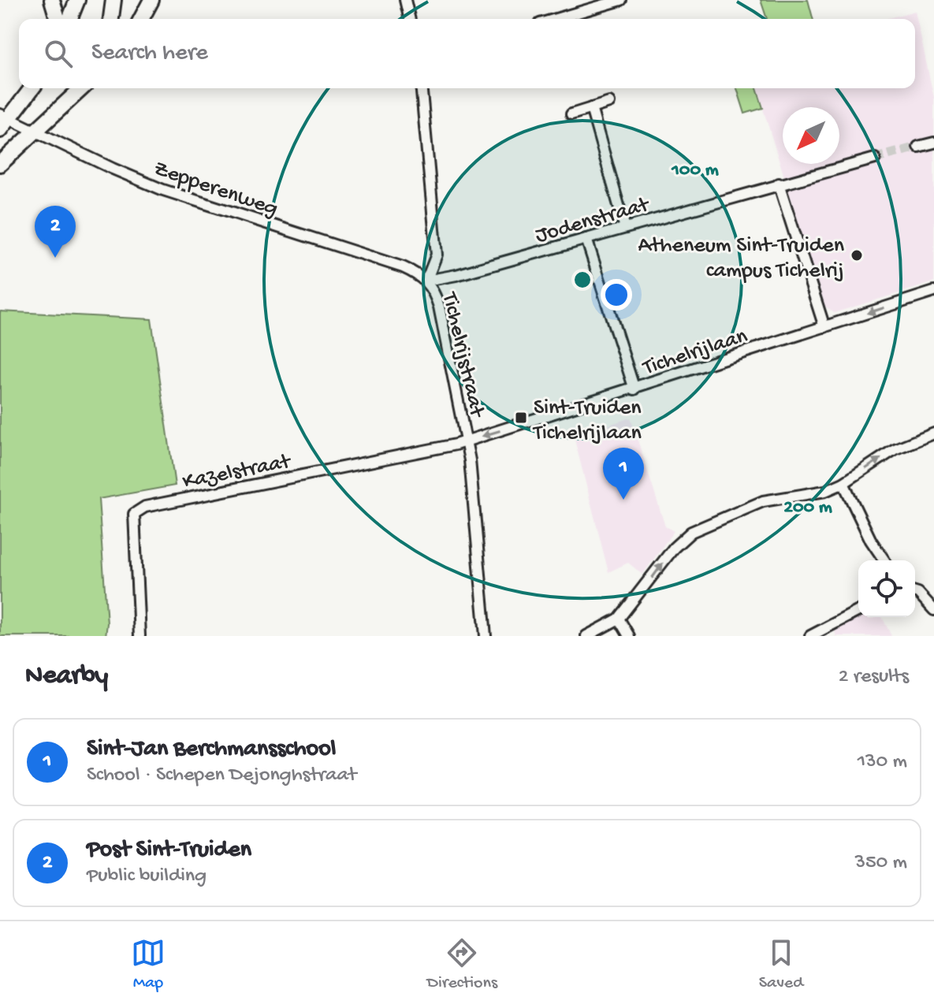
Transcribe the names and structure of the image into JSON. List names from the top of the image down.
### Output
{
  "streets": {
    "street": [
      "Zepperenweg",
      "Jodenstraat",
      "Tichelrijlaan",
      "Tichelrijstraat",
      "Kazelstraat"
    ]
  },
  "crossings": [
    ["Zepperenweg", "Jodenstraat"],
    ["Zepperenweg", "Tichelrijstraat"],
    ["Jodenstraat", "Tichelrijstraat"],
    ["Tichelrijlaan", "Tichelrijstraat"],
    ["Tichelrijlaan", "Kazelstraat"],
    ["Tichelrijstraat", "Kazelstraat"]
  ],
  "one_way": ["Tichelrijlaan"],
  "places": {
    "other": ["Atheneum Sint-Truiden campus Tichelrij"],
    "transit": ["Sint-Truiden Tichelrijlaan"]
  },
  "north": "bottom left",
  "page": {
    "search": "Search here",
    "pins": ["2", "1"],
    "heading": ["Nearby", "2 results"],
    "list": [
      {
        "mark": "1",
        "name": "Sint-Jan Berchmansschool",
        "note": "School · Schepen Dejonghstraat",
        "value": "130 m"
      },
      {
        "mark": "2",
        "name": "Post Sint-Truiden",
        "note": "Public building",
        "value": "350 m"
      }
    ],
    "nav": ["Map", "Directions", "Saved"]
  },
  "rings": ["100 m", "200 m"]
}
